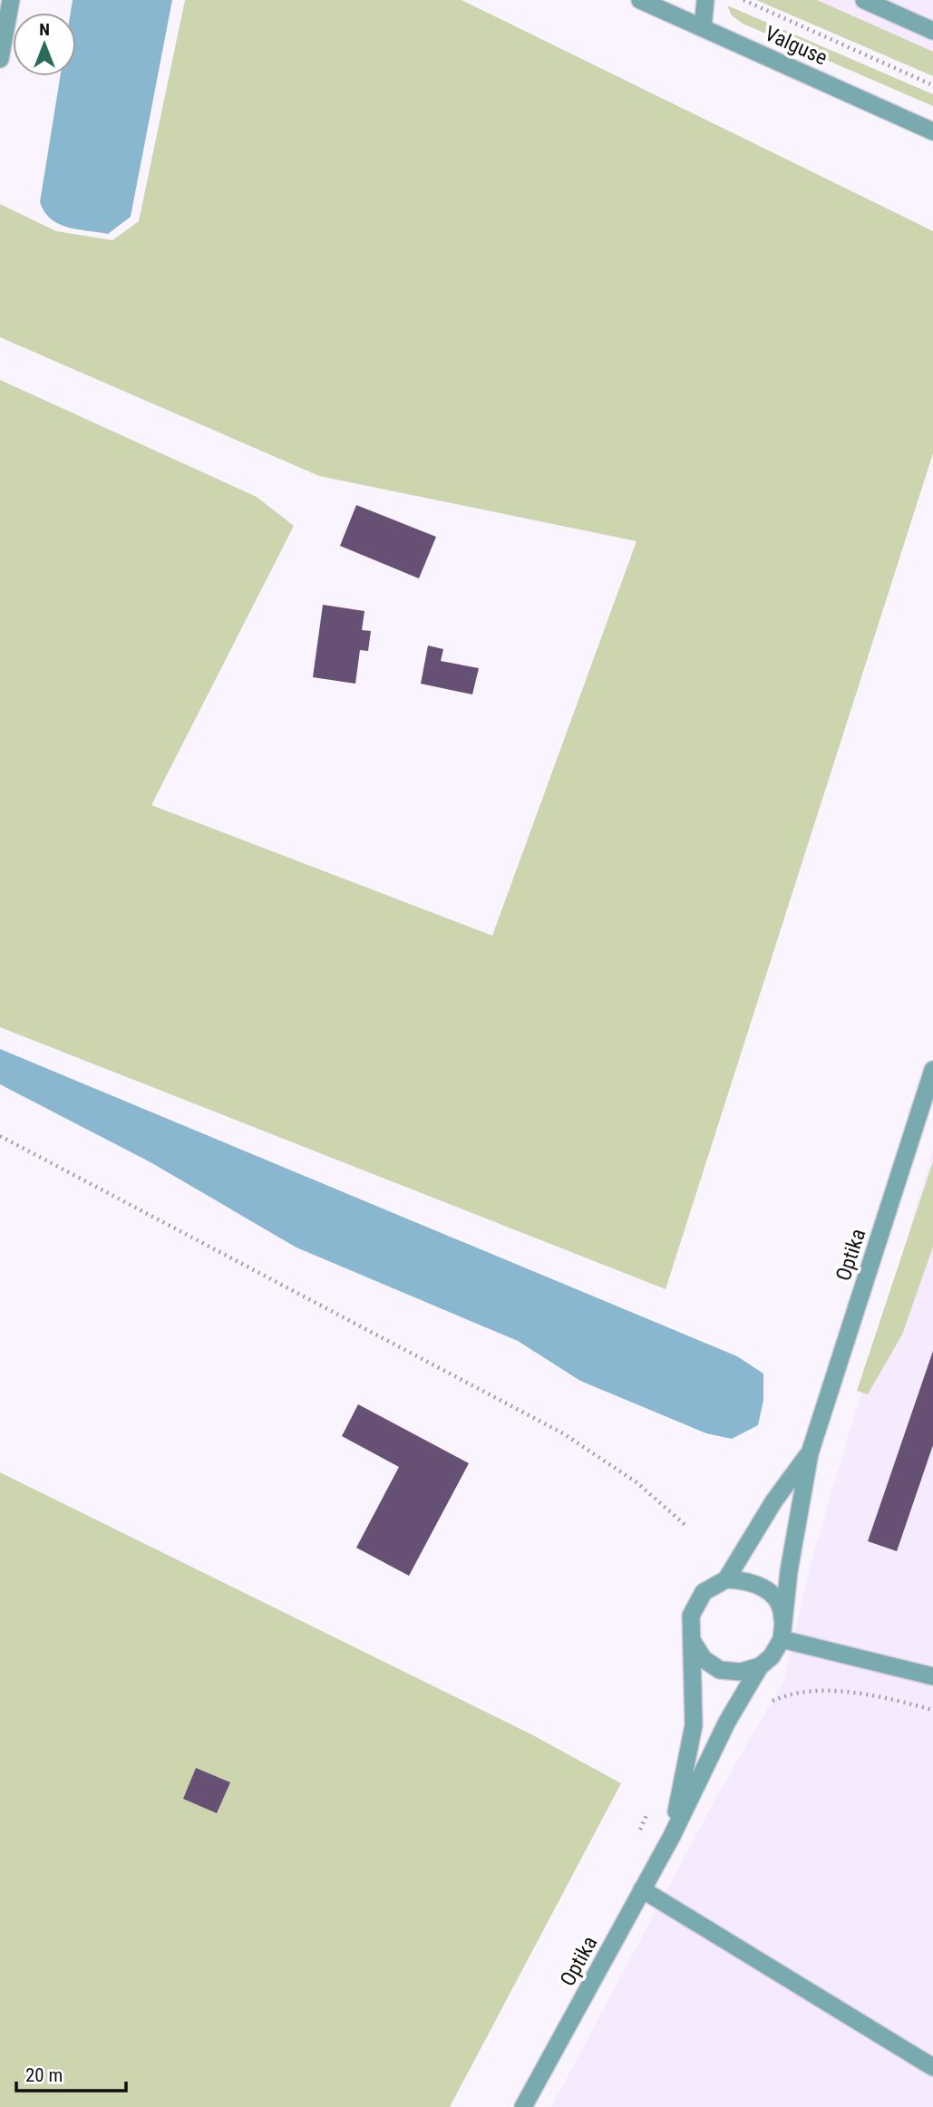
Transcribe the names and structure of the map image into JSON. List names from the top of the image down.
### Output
{
  "streets": {
    "street": ["Valguse", "Optika"]
  },
  "scale_bar": "20 m",
  "north": "top"
}
